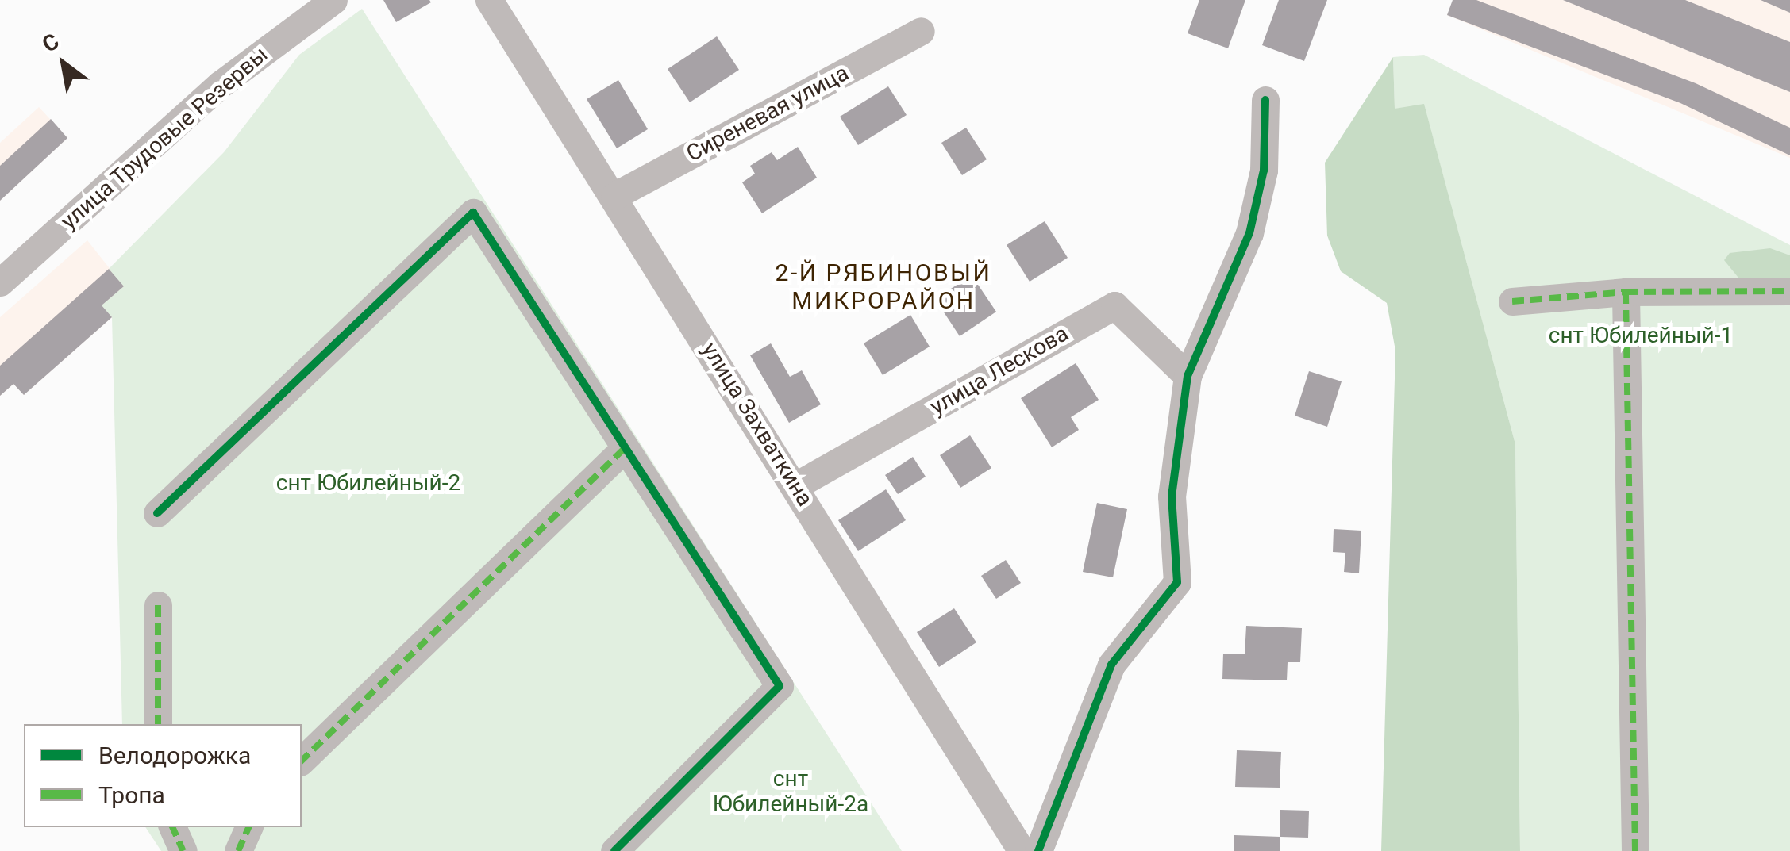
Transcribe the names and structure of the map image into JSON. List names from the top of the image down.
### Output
{
  "streets": {
    "street": [
      "Сиреневая улица",
      "улица Трудовые Резервы",
      "улица Лескова",
      "улица Захваткина"
    ]
  },
  "crossings": [
    ["Сиреневая улица", "улица Захваткина"],
    ["улица Лескова", "улица Захваткина"]
  ],
  "districts": ["2-Й РЯБИНОВЫЙ МИКРОРАЙОН"],
  "parks": ["снт Юбилейный-1", "снт Юбилейный-2", "снт Юбилейный-2а"],
  "legend": ["Велодорожка", "Тропа"],
  "north": "top left"
}
